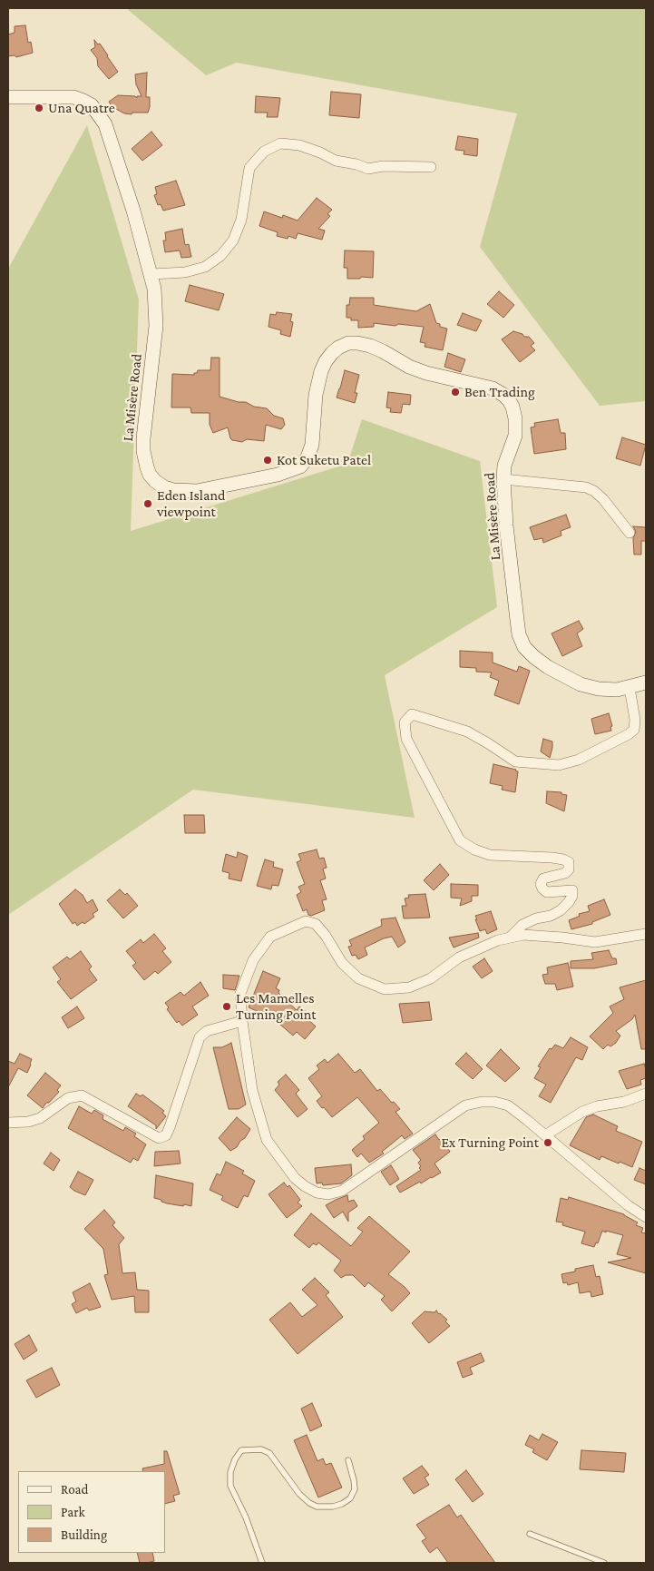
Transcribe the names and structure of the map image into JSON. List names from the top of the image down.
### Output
{
  "streets": {
    "main road": ["La Misère Road"]
  },
  "places": [
    "Una Quatre",
    "Ben Trading",
    "Kot Suketu Patel",
    "Eden Island viewpoint",
    "Les Mamelles Turning Point",
    "Ex Turning Point"
  ],
  "legend": ["Road", "Park", "Building"]
}
